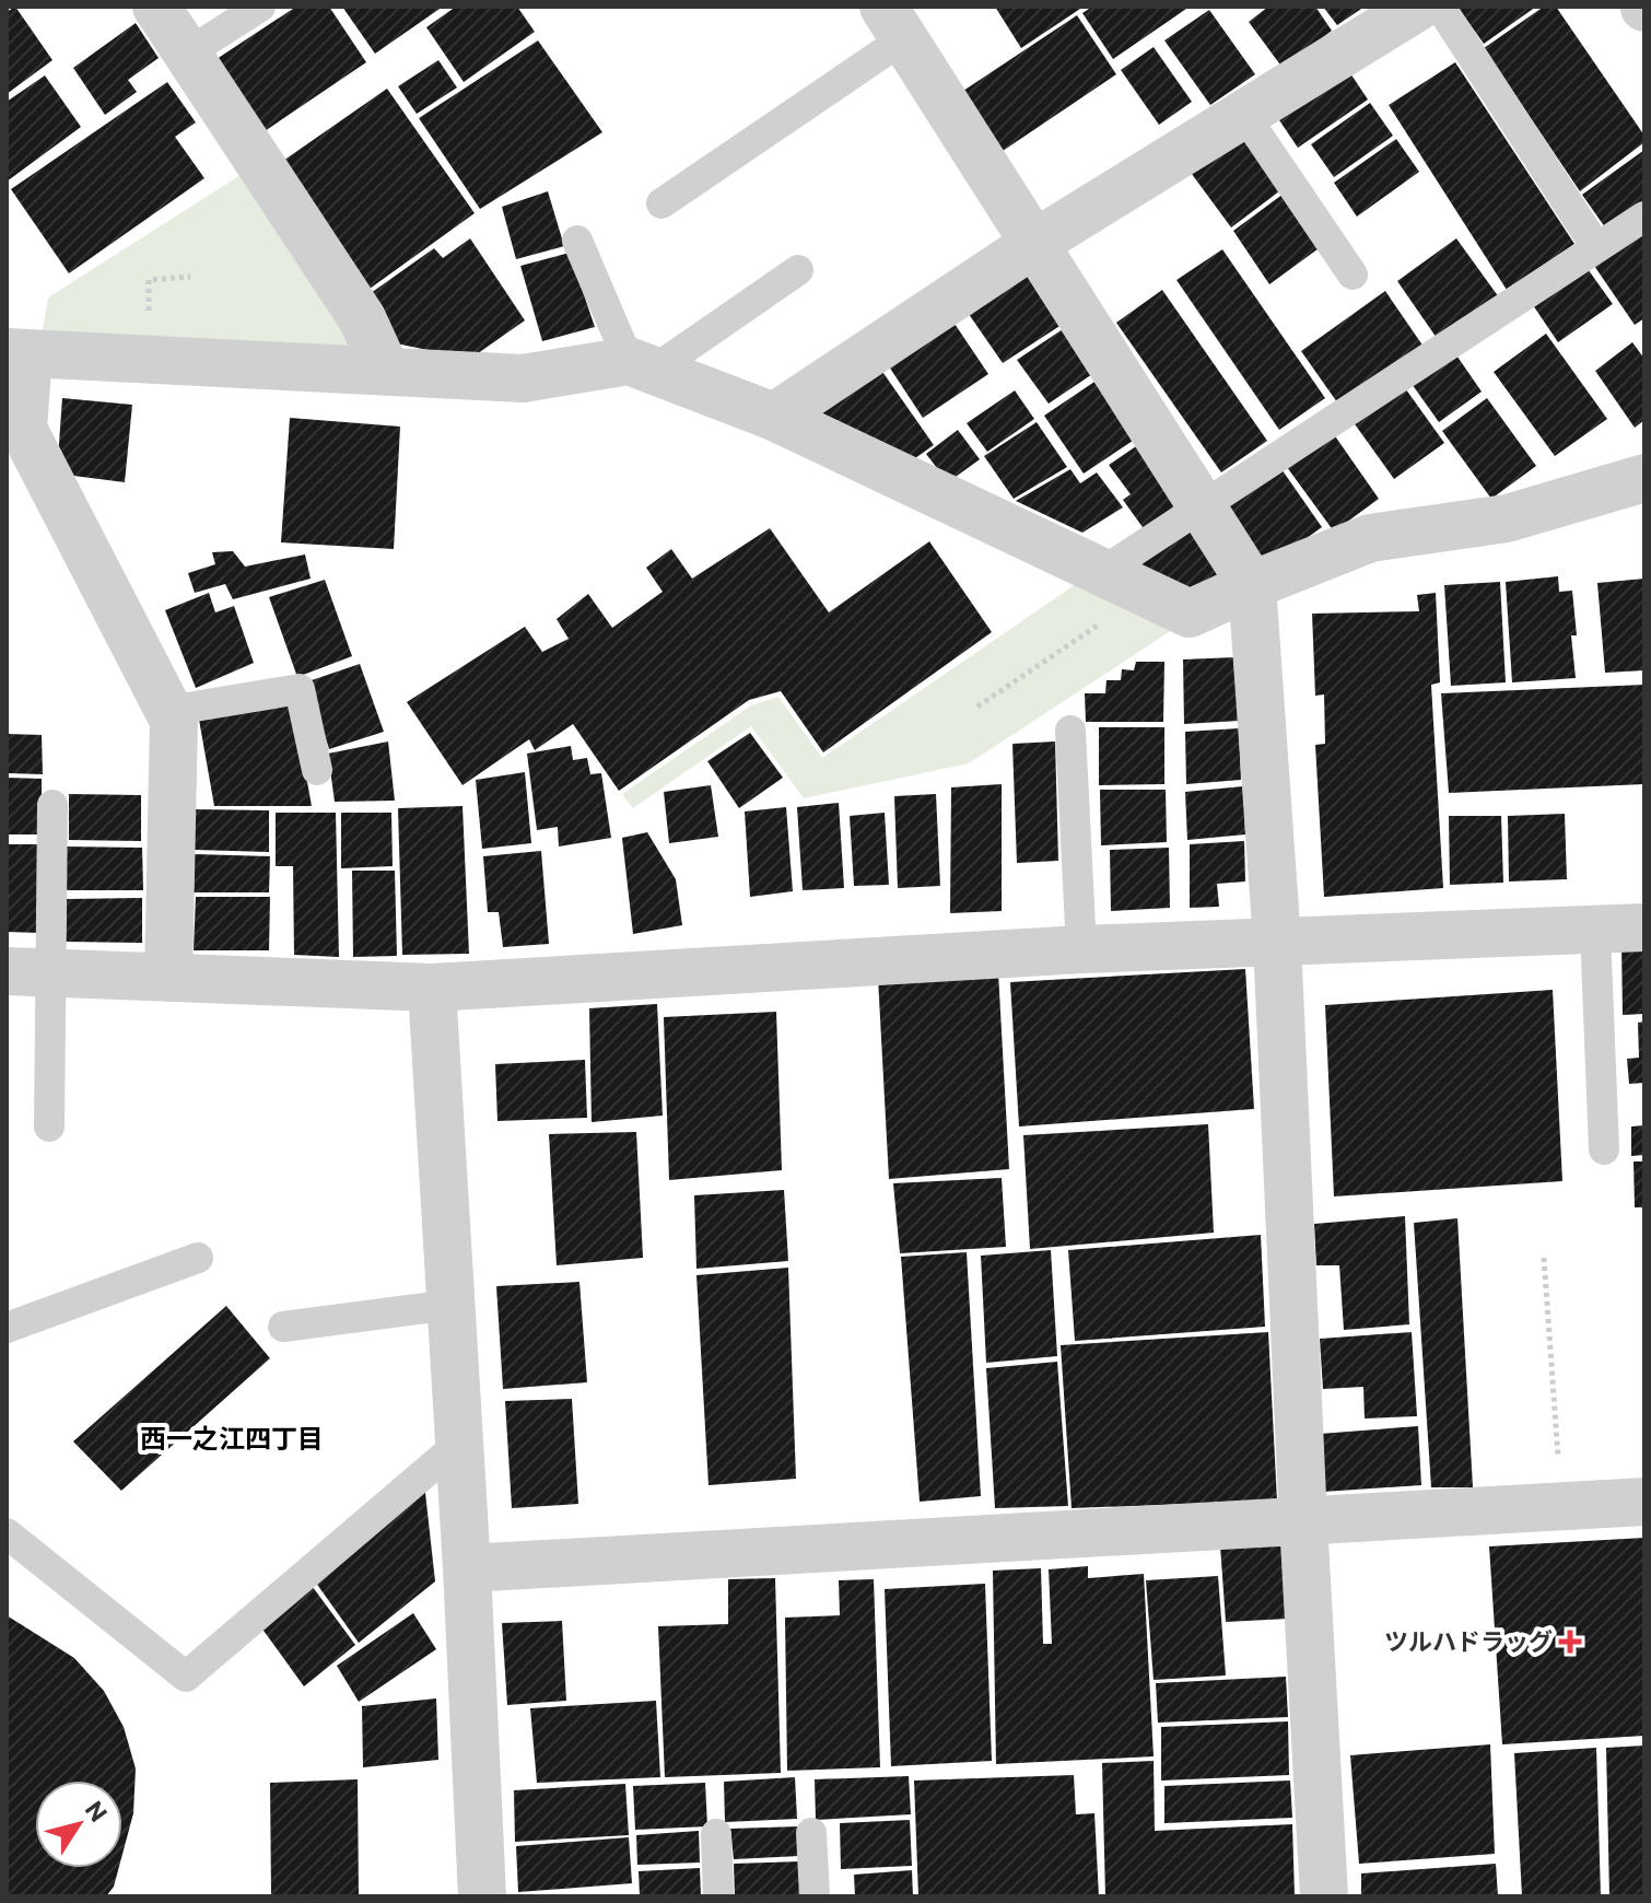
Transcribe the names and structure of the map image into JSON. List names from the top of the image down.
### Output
{
  "districts": ["西一之江四丁目"],
  "places": {
    "health": ["ツルハドラッグ"]
  },
  "north": "top right"
}
